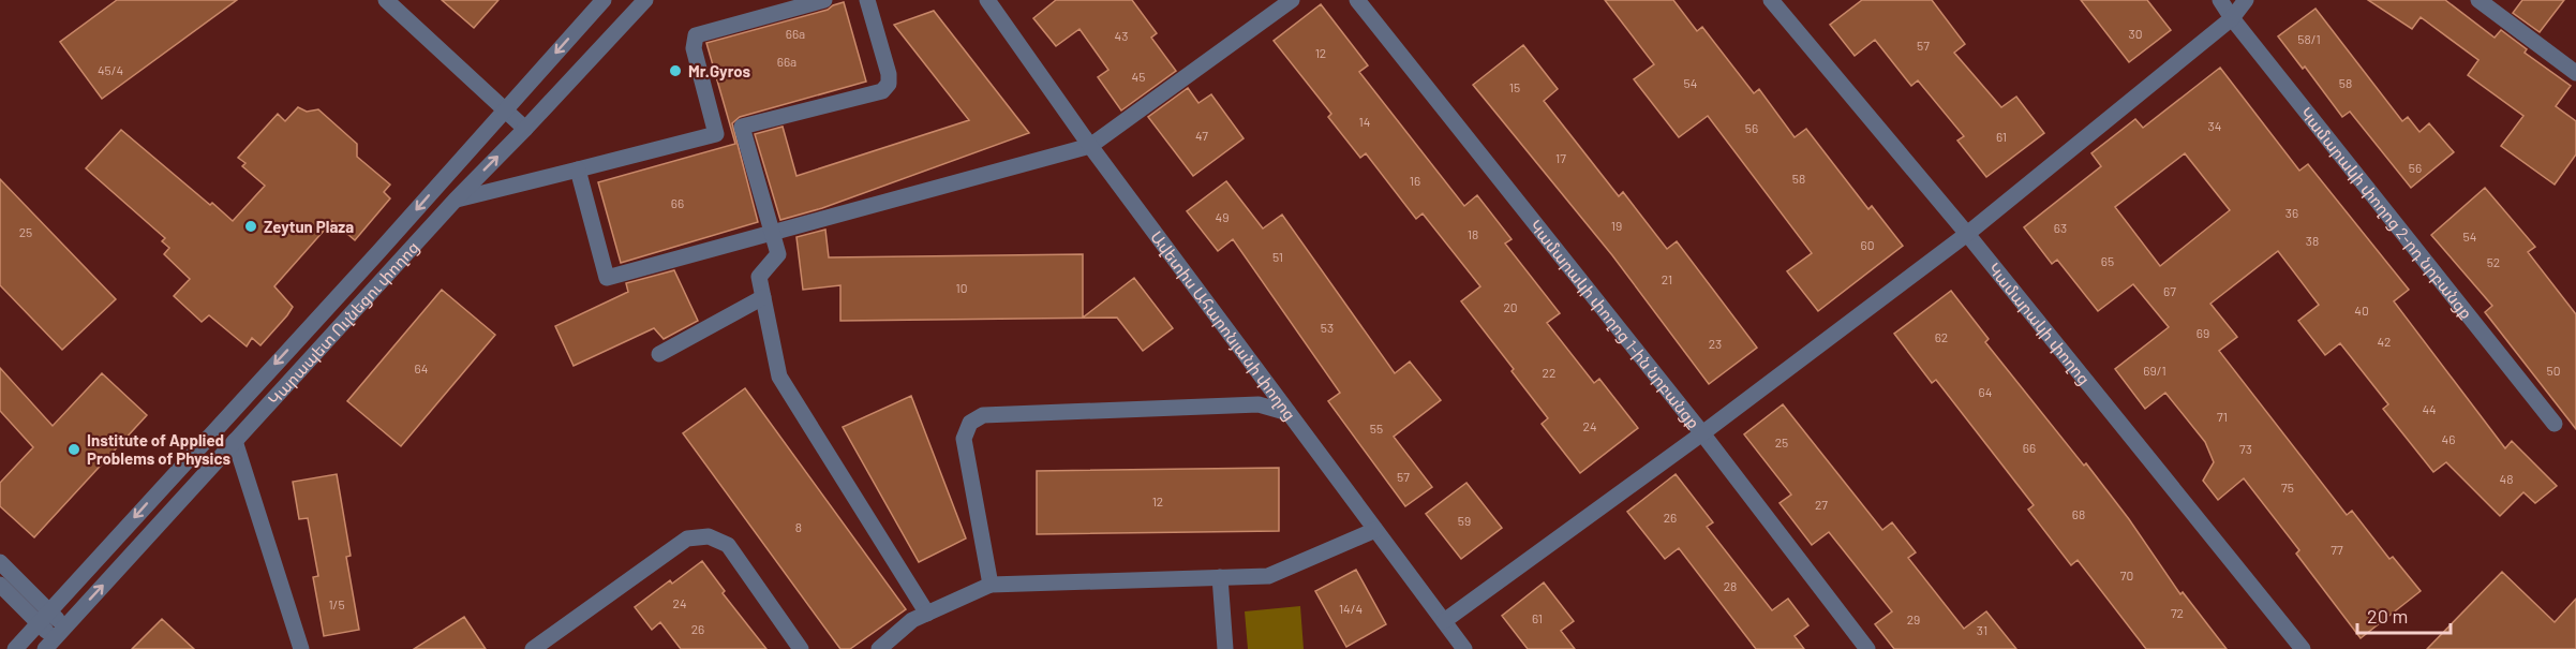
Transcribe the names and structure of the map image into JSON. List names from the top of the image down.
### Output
{
  "streets": {
    "street": [
      "Կամարակի փողոց 2-րդ նրբանցք",
      "Կարապետ Ուլնեցու փողոց",
      "Կամարակի փողոց 1-ին նրբանցք",
      "Կամարակի փողոց",
      "Ավետիս Ահարոնյանի փողոց"
    ]
  },
  "places": ["Mr.Gyros", "Zeytun Plaza", "Institute of Applied Problems of Physics"],
  "house_numbers": [
    "66a",
    "30",
    "43",
    "58/1",
    "57",
    "12",
    "66a",
    "45/4",
    "45",
    "54",
    "58",
    "15",
    "14",
    "34",
    "56",
    "47",
    "61",
    "17",
    "56",
    "58",
    "16",
    "66",
    "36",
    "49",
    "19",
    "63",
    "25",
    "18",
    "54",
    "38",
    "60",
    "51",
    "65",
    "52",
    "21",
    "10",
    "67",
    "20",
    "40",
    "53",
    "69",
    "62",
    "42",
    "23",
    "64",
    "69/1",
    "50",
    "22",
    "64",
    "44",
    "71",
    "24",
    "55",
    "46",
    "25",
    "66",
    "73",
    "57",
    "48",
    "75",
    "12",
    "27",
    "68",
    "26",
    "59",
    "8",
    "77",
    "70",
    "28",
    "24",
    "1/5",
    "14/4",
    "72",
    "61",
    "29",
    "26",
    "31"
  ],
  "scale_bar": "20 m"
}
